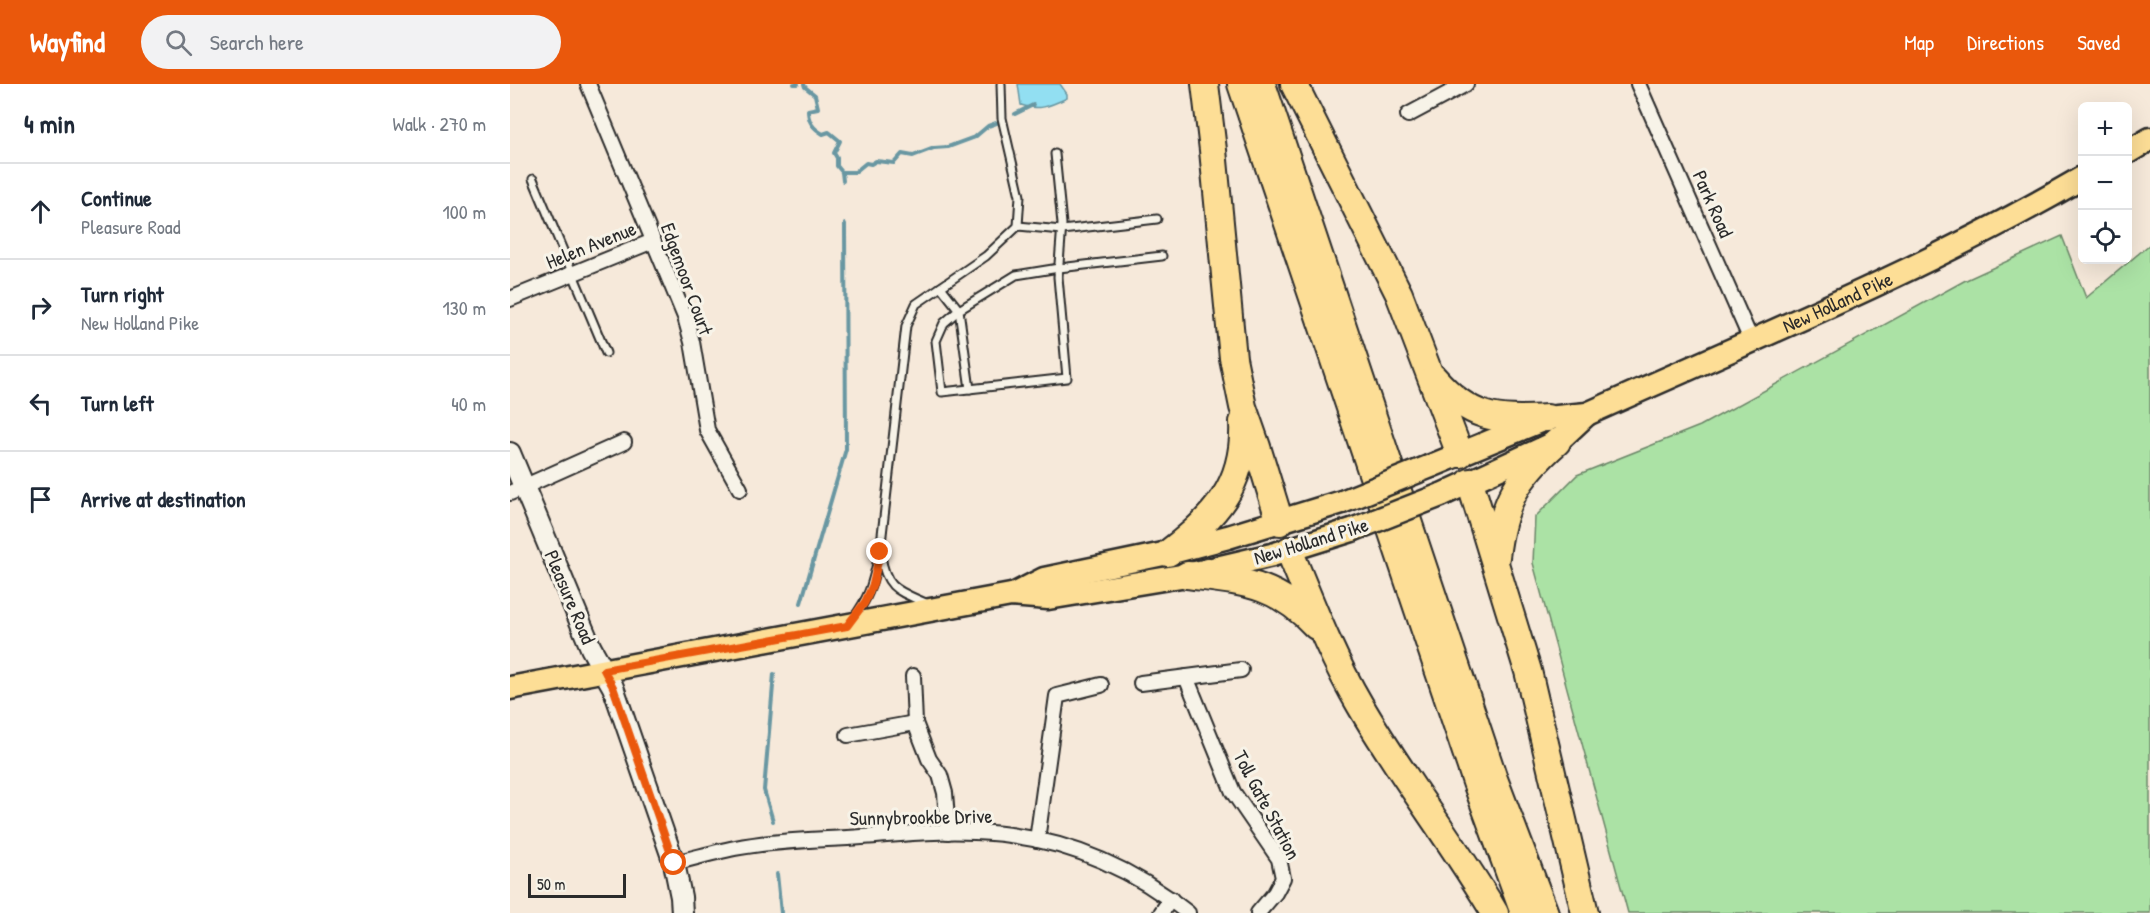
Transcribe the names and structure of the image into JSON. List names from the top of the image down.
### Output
{
  "streets": {
    "main road": ["New Holland Pike"],
    "street": [
      "Park Road",
      "Helen Avenue",
      "Edgemoor Court",
      "Pleasure Road",
      "Toll Gate Station",
      "Sunnybrookbe Drive"
    ]
  },
  "crossings": [
    ["Park Road", "New Holland Pike"],
    ["Helen Avenue", "Edgemoor Court"],
    ["New Holland Pike", "Pleasure Road"],
    ["Pleasure Road", "Sunnybrookbe Drive"]
  ],
  "scale_bar": "50 m",
  "page": {
    "header": "Wayfind",
    "search": "Search here",
    "nav": ["Map", "Directions", "Saved"],
    "heading": ["4 min", "Walk · 270 m"],
    "map_buttons": ["+", "−"],
    "list": [
      ["Continue", "Pleasure Road", "100 m"],
      ["Turn right", "New Holland Pike", "130 m"],
      ["Turn left", "40 m"],
      "Arrive at destination"
    ],
    "scale": "50 m"
  }
}
